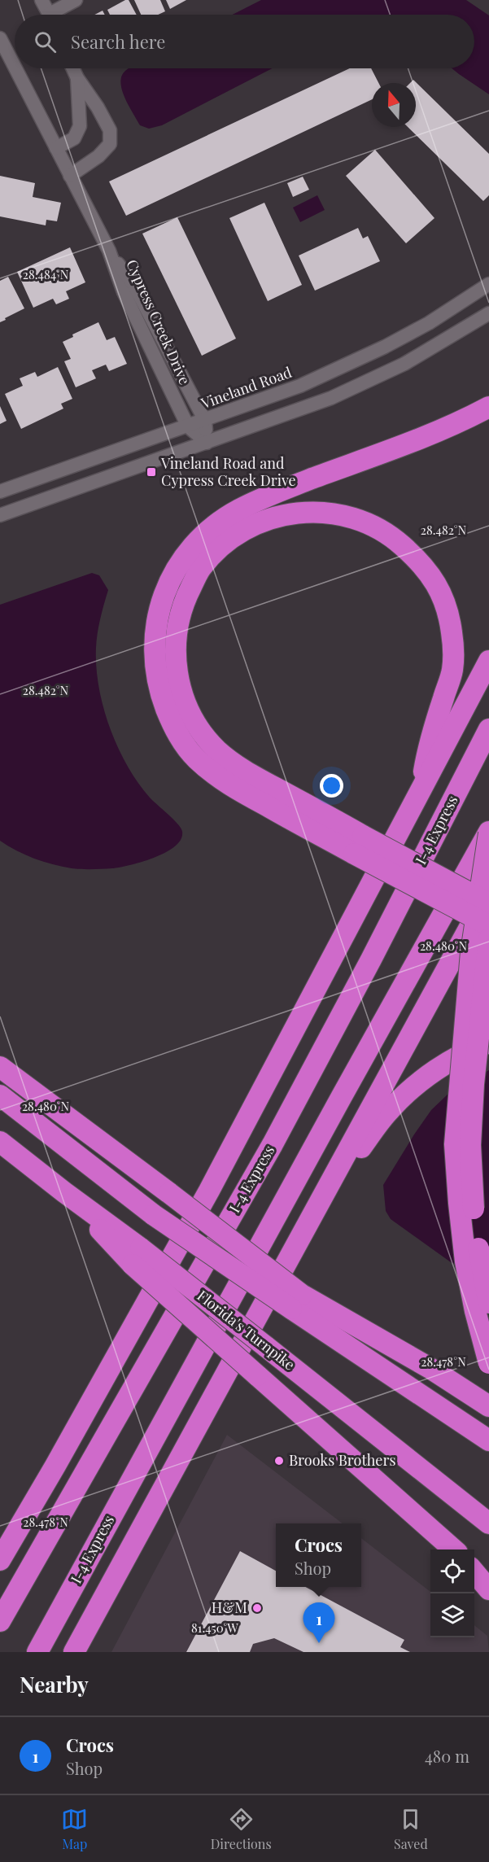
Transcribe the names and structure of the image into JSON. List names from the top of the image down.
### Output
{
  "streets": {
    "highway": ["I-4 Express", "Florida's Turnpike"],
    "street": ["Cypress Creek Drive", "Vineland Road"]
  },
  "crossings": [
    ["Cypress Creek Drive", "Vineland Road"]
  ],
  "places": {
    "transit": ["Vineland Road and Cypress Creek Drive"],
    "other": ["Brooks Brothers", "H&M"]
  },
  "north": "top",
  "page": {
    "search": "Search here",
    "popup": ["Crocs", "Shop"],
    "pins": "1",
    "heading": "Nearby",
    "list": [
      {
        "mark": "1",
        "name": "Crocs",
        "note": "Shop",
        "value": "480 m"
      }
    ],
    "nav": ["Map", "Directions", "Saved"]
  },
  "coordinates": [
    "28.484°N",
    "28.482°N",
    "28.480°N",
    "28.478°N",
    "81.450°W"
  ]
}
